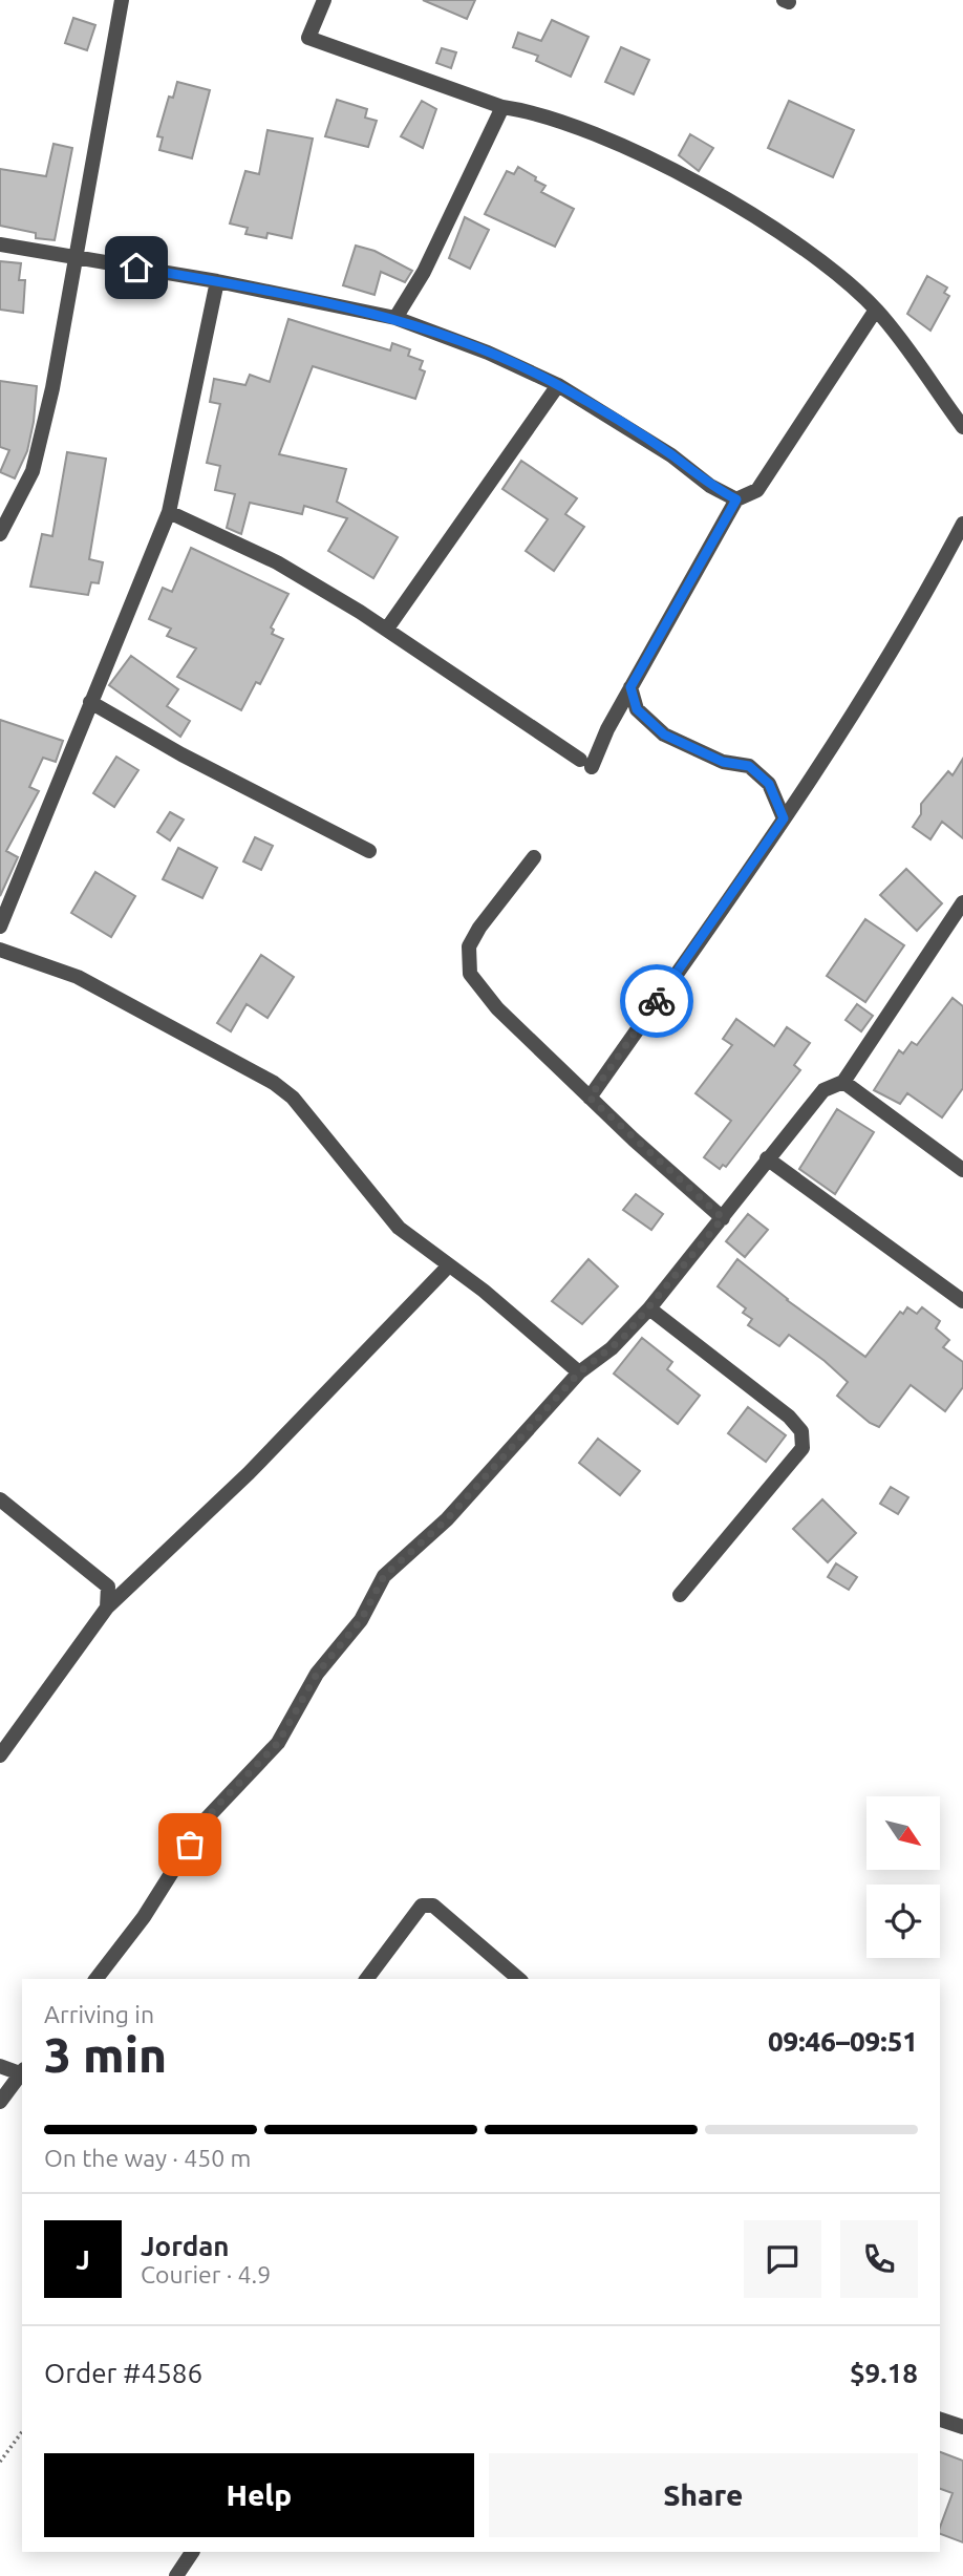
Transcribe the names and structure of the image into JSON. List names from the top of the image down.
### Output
{
  "north": "bottom right",
  "page": {
    "heading": ["3 min", "Arriving in", "09:46–09:51"],
    "panel": [
      "Jordan",
      "Courier · 4.9",
      "Order #4586",
      "$9.18"
    ],
    "bar": "On the way · 450 m",
    "round": "J",
    "buttons": ["Help", "Share"]
  }
}
